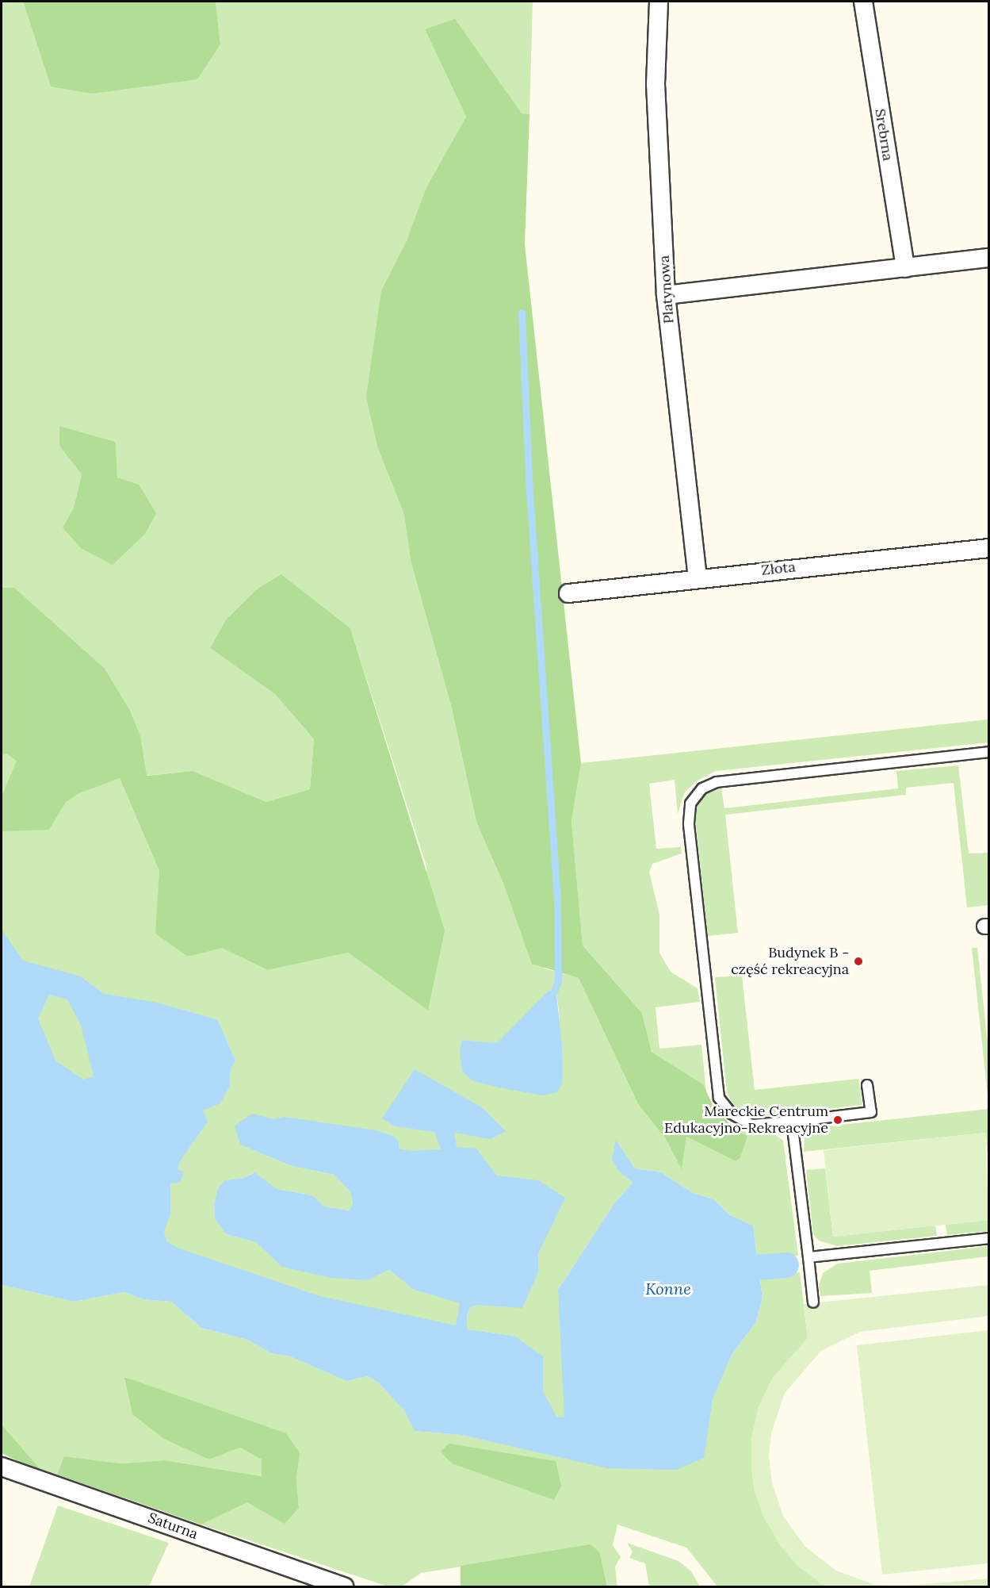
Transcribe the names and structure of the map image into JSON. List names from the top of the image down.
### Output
{
  "streets": {
    "street": [
      "Srebrna",
      "Platynowa",
      "Złota",
      "Saturna"
    ]
  },
  "crossings": [
    ["Platynowa", "Złota"]
  ],
  "water": ["Konne"],
  "places": ["Budynek B - część rekreacyjna", "Mareckie Centrum Edukacyjno-Rekreacyjne"]
}
